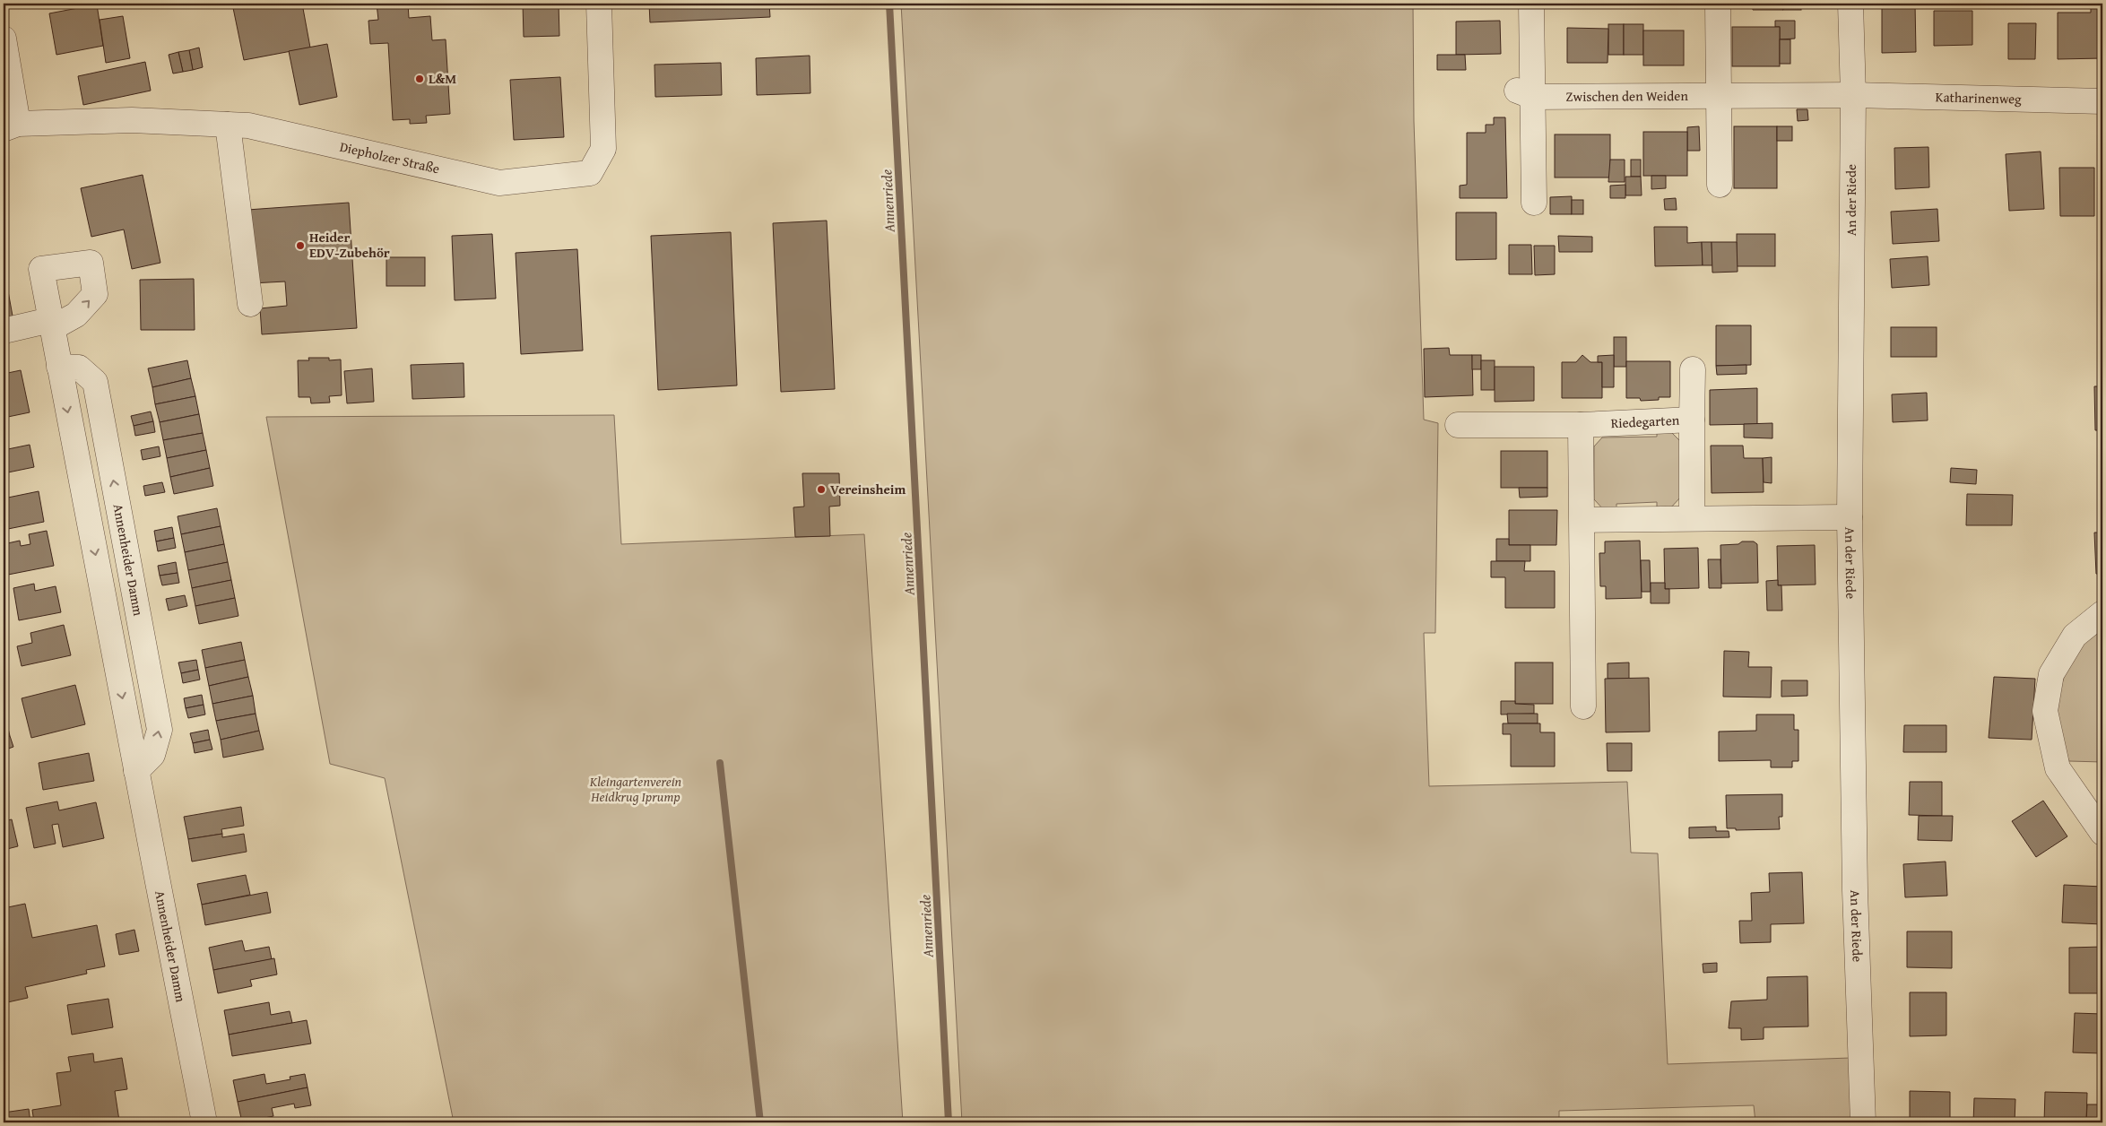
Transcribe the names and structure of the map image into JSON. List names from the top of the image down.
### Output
{
  "streets": {
    "street": [
      "Zwischen den Weiden",
      "Katharinenweg",
      "Diepholzer Straße",
      "An der Riede",
      "Riedegarten",
      "Annenheider Damm"
    ]
  },
  "crossings": [
    ["Zwischen den Weiden", "Katharinenweg"],
    ["Zwischen den Weiden", "An der Riede"],
    ["Katharinenweg", "An der Riede"]
  ],
  "water": ["Annenriede"],
  "parks": ["Kleingartenverein Heidkrug Iprump"],
  "places": ["L&M", "Heider EDV-Zubehör", "Vereinsheim"]
}
